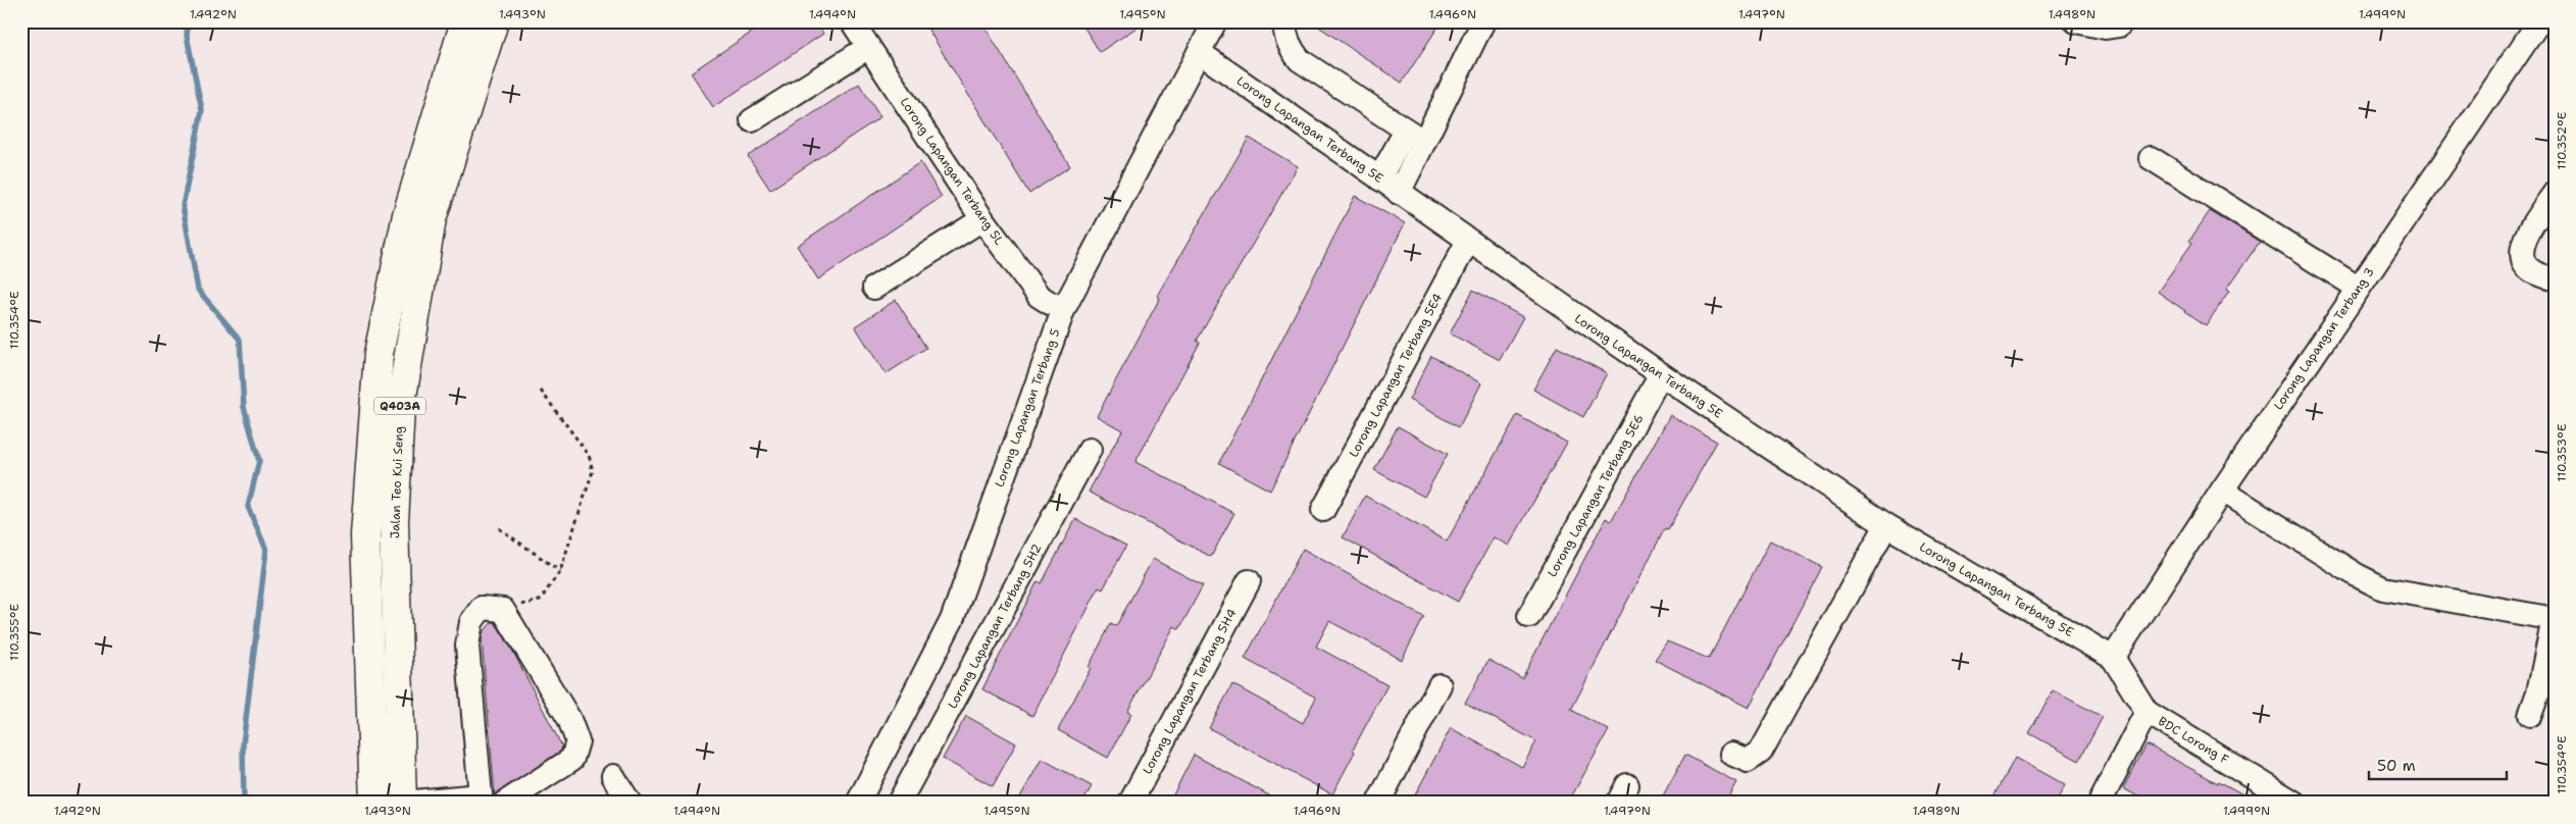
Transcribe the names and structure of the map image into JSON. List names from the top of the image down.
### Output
{
  "streets": {
    "highway": ["Q403A", "Jalan Teo Kui Seng"],
    "street": [
      "Lorong Lapangan Terbang 5E",
      "Lorong Lapangan Terbang 5L",
      "Lorong Lapangan Terbang 3",
      "Lorong Lapangan Terbang 5E4",
      "Lorong Lapangan Terbang 5",
      "Lorong Lapangan Terbang 5E6",
      "Lorong Lapangan Terbang 5H2",
      "Lorong Lapangan Terbang 5H4",
      "BDC Lorong F"
    ]
  },
  "crossings": [
    ["Lorong Lapangan Terbang 5E", "Lorong Lapangan Terbang 3"],
    ["Lorong Lapangan Terbang 5E", "Lorong Lapangan Terbang 5E4"],
    ["Lorong Lapangan Terbang 5E", "Lorong Lapangan Terbang 5"],
    ["Lorong Lapangan Terbang 5E", "Lorong Lapangan Terbang 5E6"],
    ["Lorong Lapangan Terbang 5E", "BDC Lorong F"],
    ["Lorong Lapangan Terbang 5L", "Lorong Lapangan Terbang 5"],
    ["Lorong Lapangan Terbang 3", "BDC Lorong F"]
  ],
  "scale_bar": "50 m",
  "coordinates": [
    "1.492°N",
    "1.493°N",
    "1.494°N",
    "1.495°N",
    "1.496°N",
    "1.497°N",
    "1.498°N",
    "1.499°N",
    "110.352°E",
    "110.354°E",
    "110.353°E",
    "110.355°E"
  ]
}
